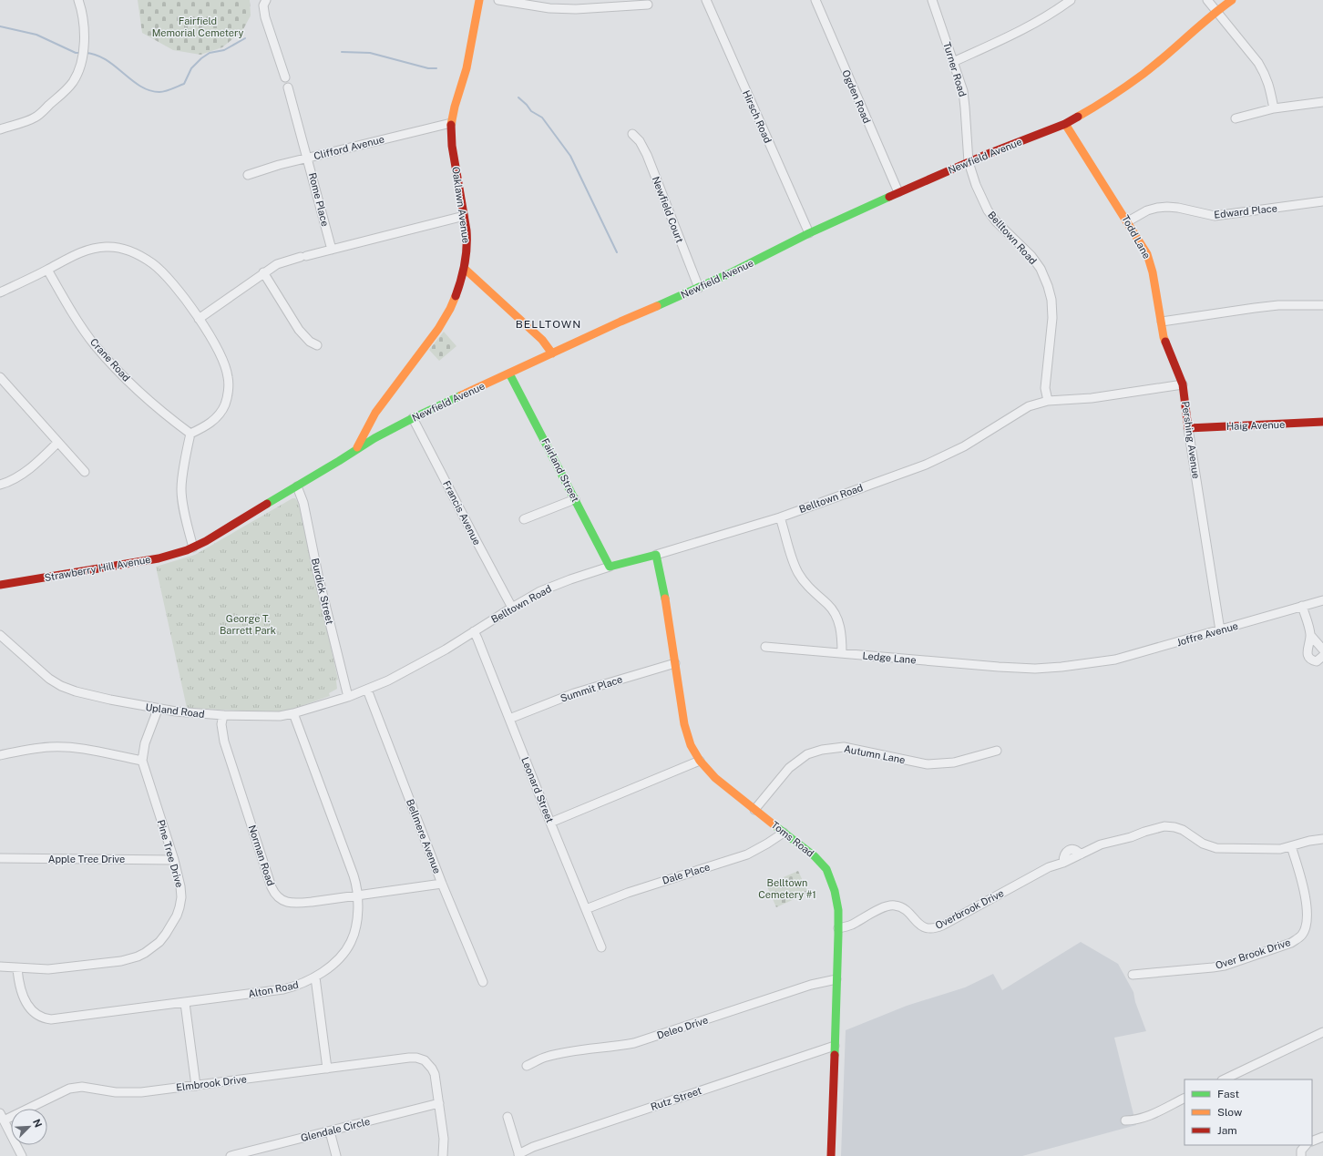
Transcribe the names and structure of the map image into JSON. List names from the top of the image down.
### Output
{
  "streets": {
    "street": [
      "Turner Road",
      "Ogden Road",
      "Hirsch Road",
      "Clifford Avenue",
      "Newfield Avenue",
      "Rome Place",
      "Oaklawn Avenue",
      "Newfield Court",
      "Edward Place",
      "Todd Lane",
      "Belltown Road",
      "Crane Road",
      "Haig Avenue",
      "Pershing Avenue",
      "Fairland Street",
      "Francis Avenue",
      "Strawberry Hill Avenue",
      "Burdick Street",
      "Joffre Avenue",
      "Ledge Lane",
      "Summit Place",
      "Upland Road",
      "Autumn Lane",
      "Leonard Street",
      "Bellmere Avenue",
      "Toms Road",
      "Pine Tree Drive",
      "Norman Road",
      "Apple Tree Drive",
      "Dale Place",
      "Overbrook Drive",
      "Over Brook Drive",
      "Alton Road",
      "Deleo Drive",
      "Elmbrook Drive",
      "Rutz Street",
      "Glendale Circle"
    ]
  },
  "crossings": [
    ["Turner Road", "Newfield Avenue"],
    ["Turner Road", "Belltown Road"],
    ["Ogden Road", "Newfield Avenue"],
    ["Hirsch Road", "Newfield Avenue"],
    ["Clifford Avenue", "Rome Place"],
    ["Clifford Avenue", "Oaklawn Avenue"],
    ["Newfield Avenue", "Oaklawn Avenue"],
    ["Newfield Avenue", "Newfield Court"],
    ["Newfield Avenue", "Todd Lane"],
    ["Newfield Avenue", "Belltown Road"],
    ["Newfield Avenue", "Fairland Street"],
    ["Newfield Avenue", "Francis Avenue"],
    ["Newfield Avenue", "Strawberry Hill Avenue"],
    ["Newfield Avenue", "Burdick Street"],
    ["Edward Place", "Todd Lane"],
    ["Todd Lane", "Pershing Avenue"],
    ["Belltown Road", "Fairland Street"],
    ["Belltown Road", "Francis Avenue"],
    ["Belltown Road", "Upland Road"],
    ["Belltown Road", "Leonard Street"],
    ["Belltown Road", "Bellmere Avenue"],
    ["Belltown Road", "Toms Road"],
    ["Haig Avenue", "Pershing Avenue"],
    ["Pershing Avenue", "Joffre Avenue"],
    ["Burdick Street", "Upland Road"],
    ["Joffre Avenue", "Ledge Lane"],
    ["Summit Place", "Leonard Street"],
    ["Summit Place", "Toms Road"],
    ["Upland Road", "Bellmere Avenue"],
    ["Upland Road", "Pine Tree Drive"],
    ["Upland Road", "Norman Road"],
    ["Upland Road", "Alton Road"],
    ["Autumn Lane", "Toms Road"],
    ["Leonard Street", "Dale Place"],
    ["Bellmere Avenue", "Norman Road"],
    ["Toms Road", "Dale Place"],
    ["Toms Road", "Overbrook Drive"],
    ["Toms Road", "Deleo Drive"],
    ["Toms Road", "Rutz Street"],
    ["Pine Tree Drive", "Apple Tree Drive"],
    ["Pine Tree Drive", "Alton Road"],
    ["Norman Road", "Alton Road"],
    ["Overbrook Drive", "Over Brook Drive"],
    ["Elmbrook Drive", "Glendale Circle"]
  ],
  "districts": ["BELLTOWN"],
  "parks": ["Fairfield Memorial Cemetery", "George T. Barrett Park", "Belltown Cemetery #1"],
  "legend": ["Fast", "Slow", "Jam"],
  "north": "top right"
}
